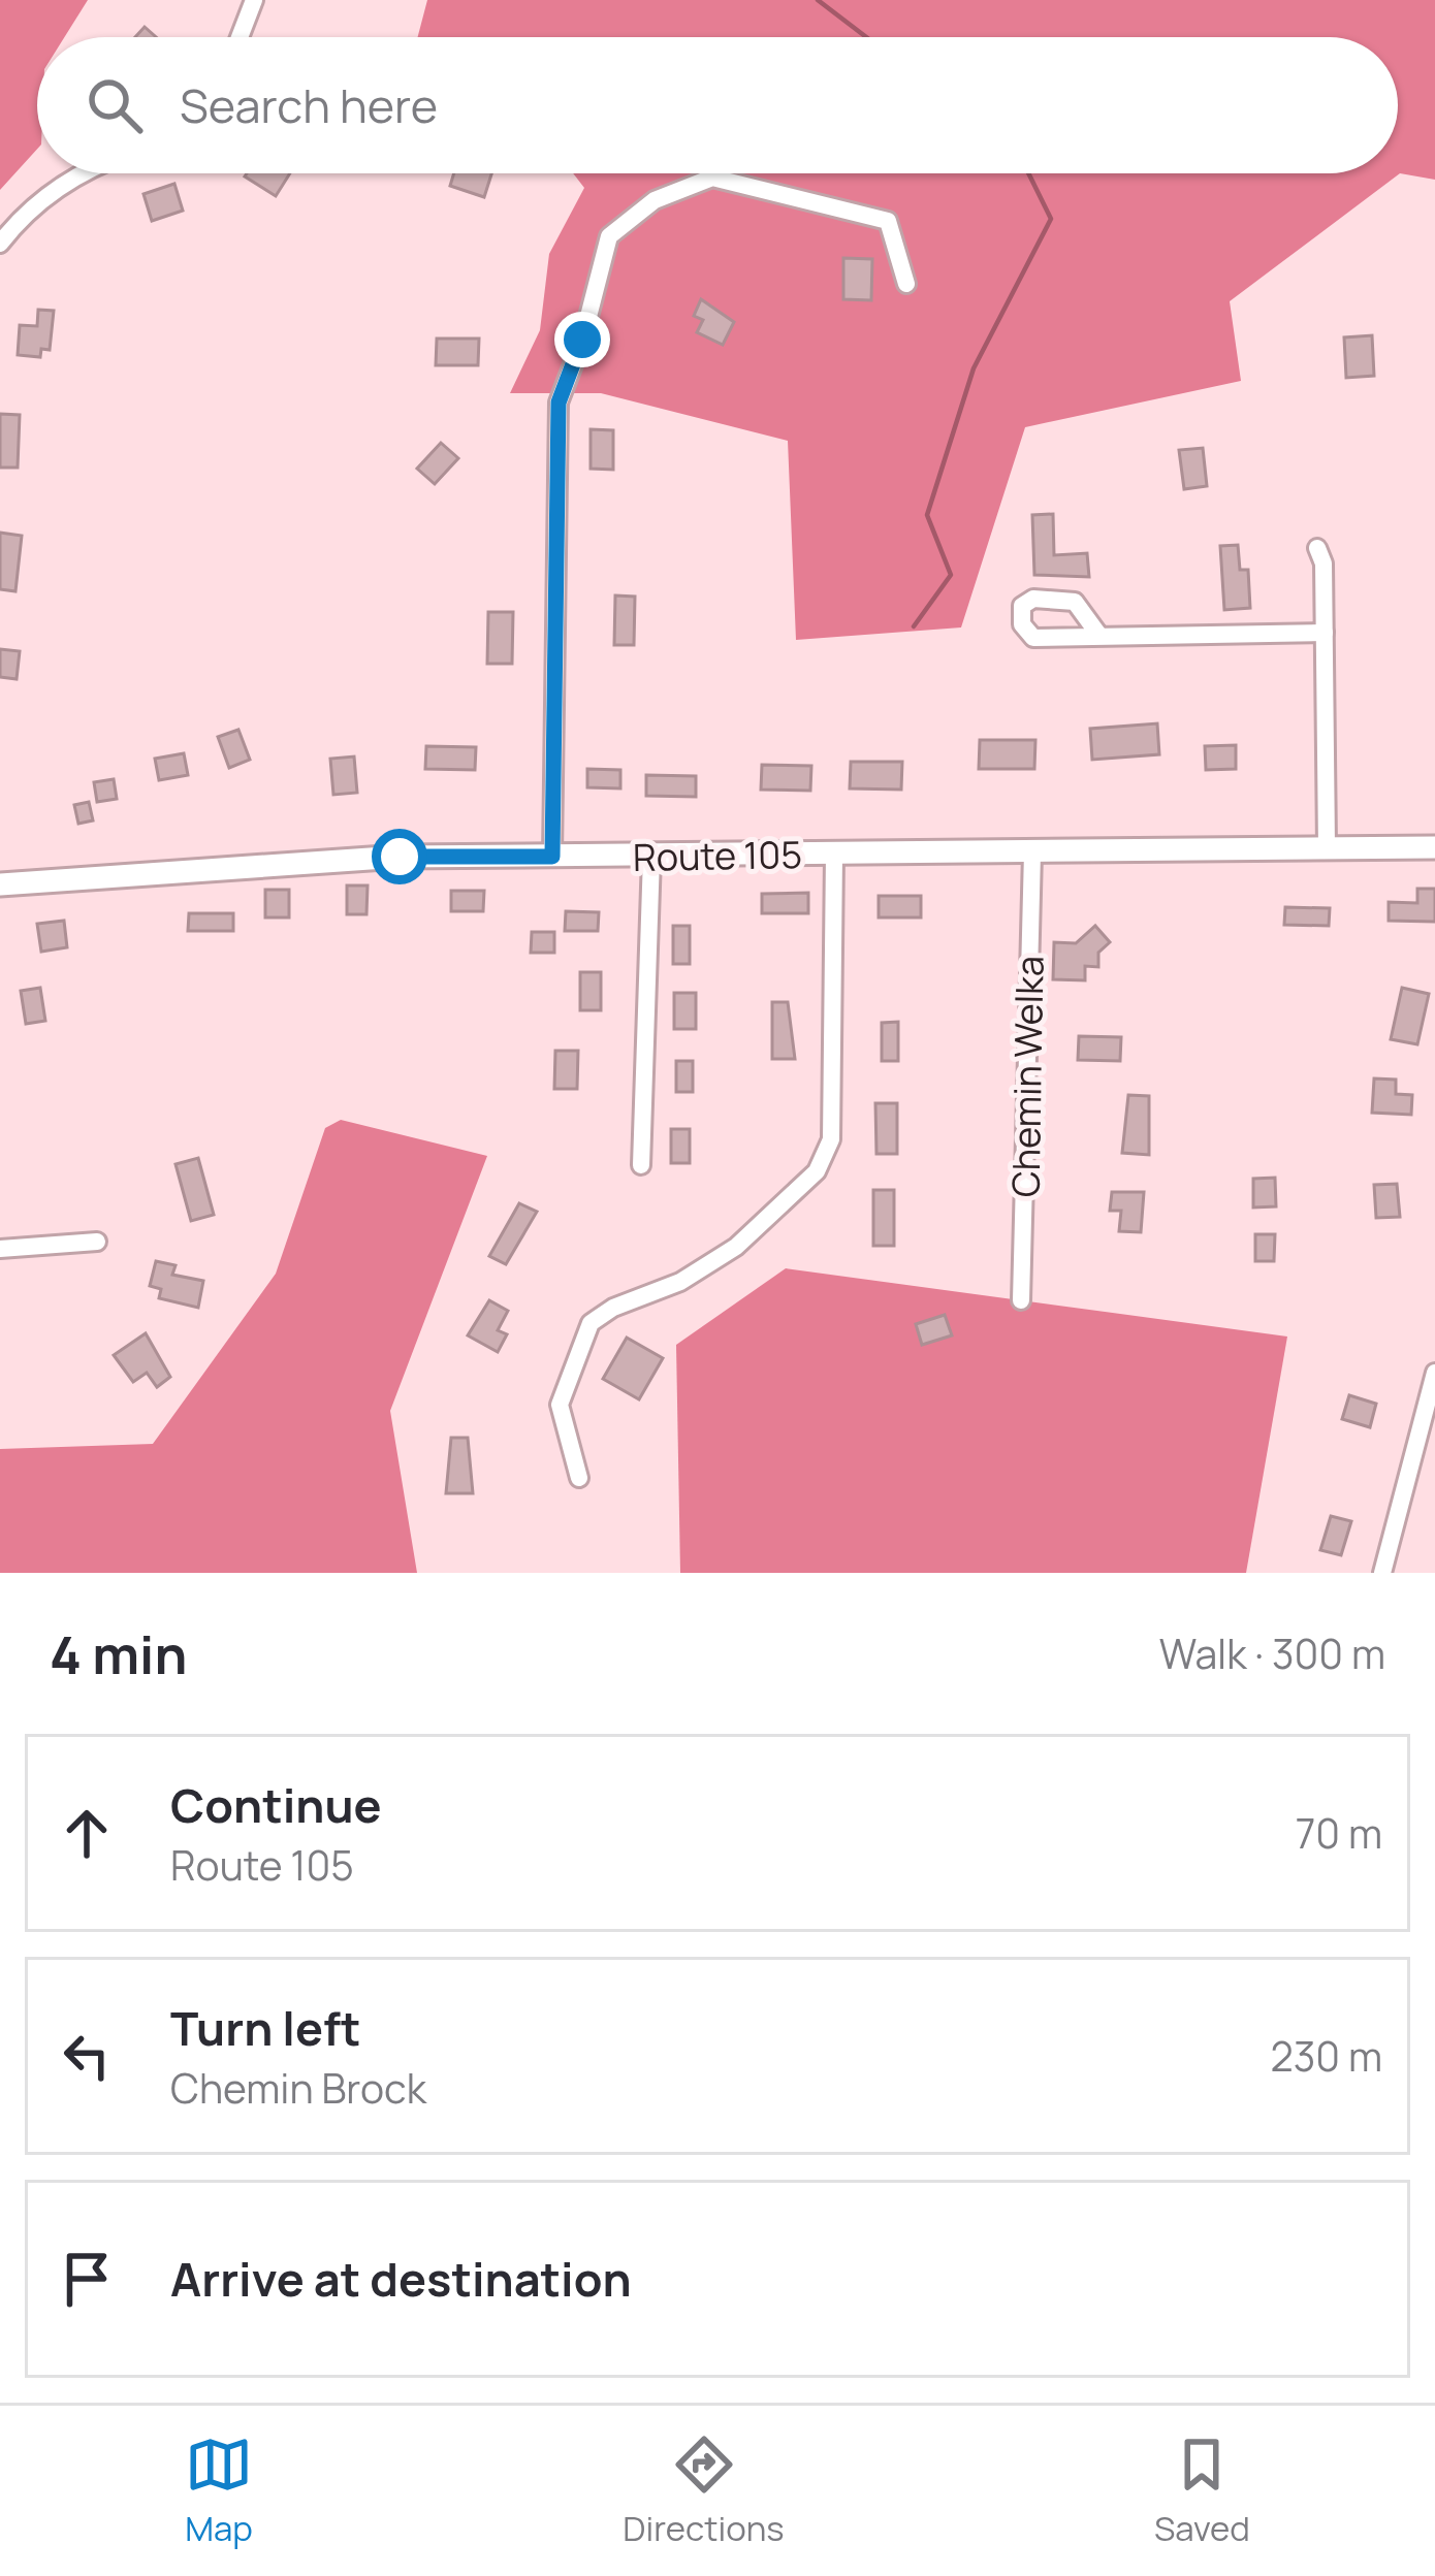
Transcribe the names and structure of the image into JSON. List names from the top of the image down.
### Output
{
  "streets": {
    "main road": ["Route 105"],
    "street": ["Chemin Welka"]
  },
  "crossings": [
    ["Route 105", "Chemin Welka"]
  ],
  "page": {
    "search": "Search here",
    "heading": ["4 min", "Walk · 300 m"],
    "list": [
      ["Continue", "Route 105", "70 m"],
      ["Turn left", "Chemin Brock", "230 m"],
      "Arrive at destination"
    ],
    "nav": ["Map", "Directions", "Saved"]
  }
}
